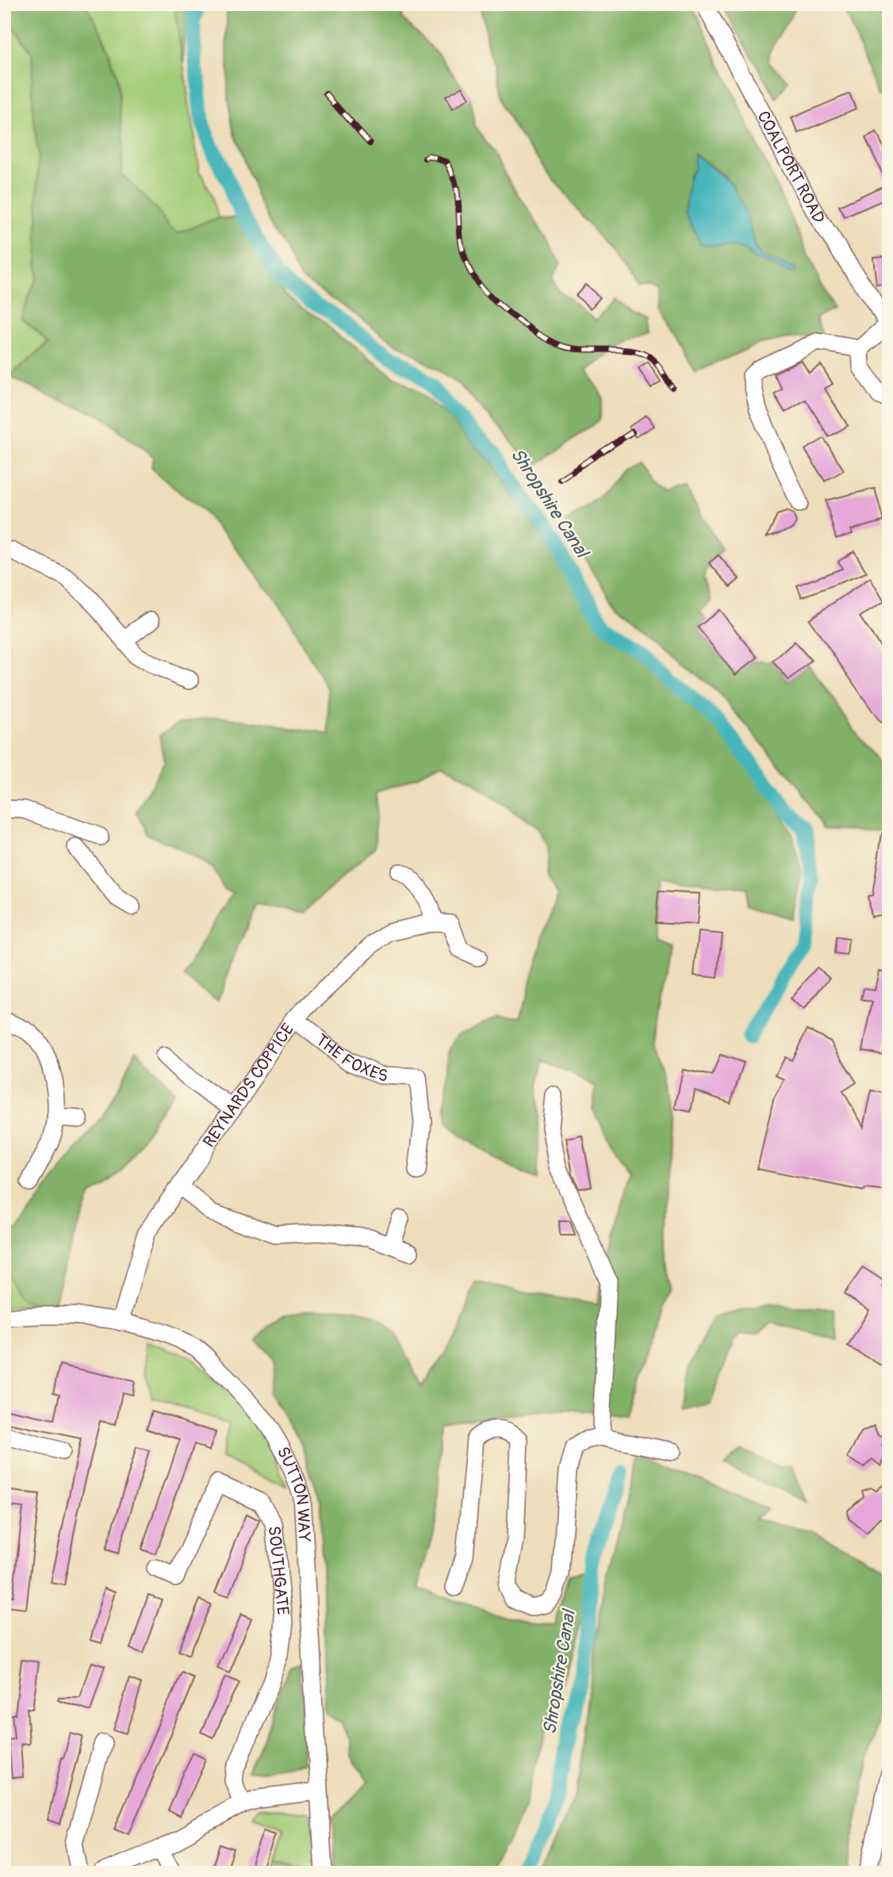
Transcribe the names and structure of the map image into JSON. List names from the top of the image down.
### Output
{
  "streets": {
    "street": [
      "COALPORT ROAD",
      "THE FOXES",
      "REYNARDS COPPICE",
      "SUTTON WAY",
      "SOUTHGATE"
    ]
  },
  "crossings": [
    ["THE FOXES", "REYNARDS COPPICE"],
    ["REYNARDS COPPICE", "SUTTON WAY"]
  ],
  "water": ["Shropshire Canal"]
}
